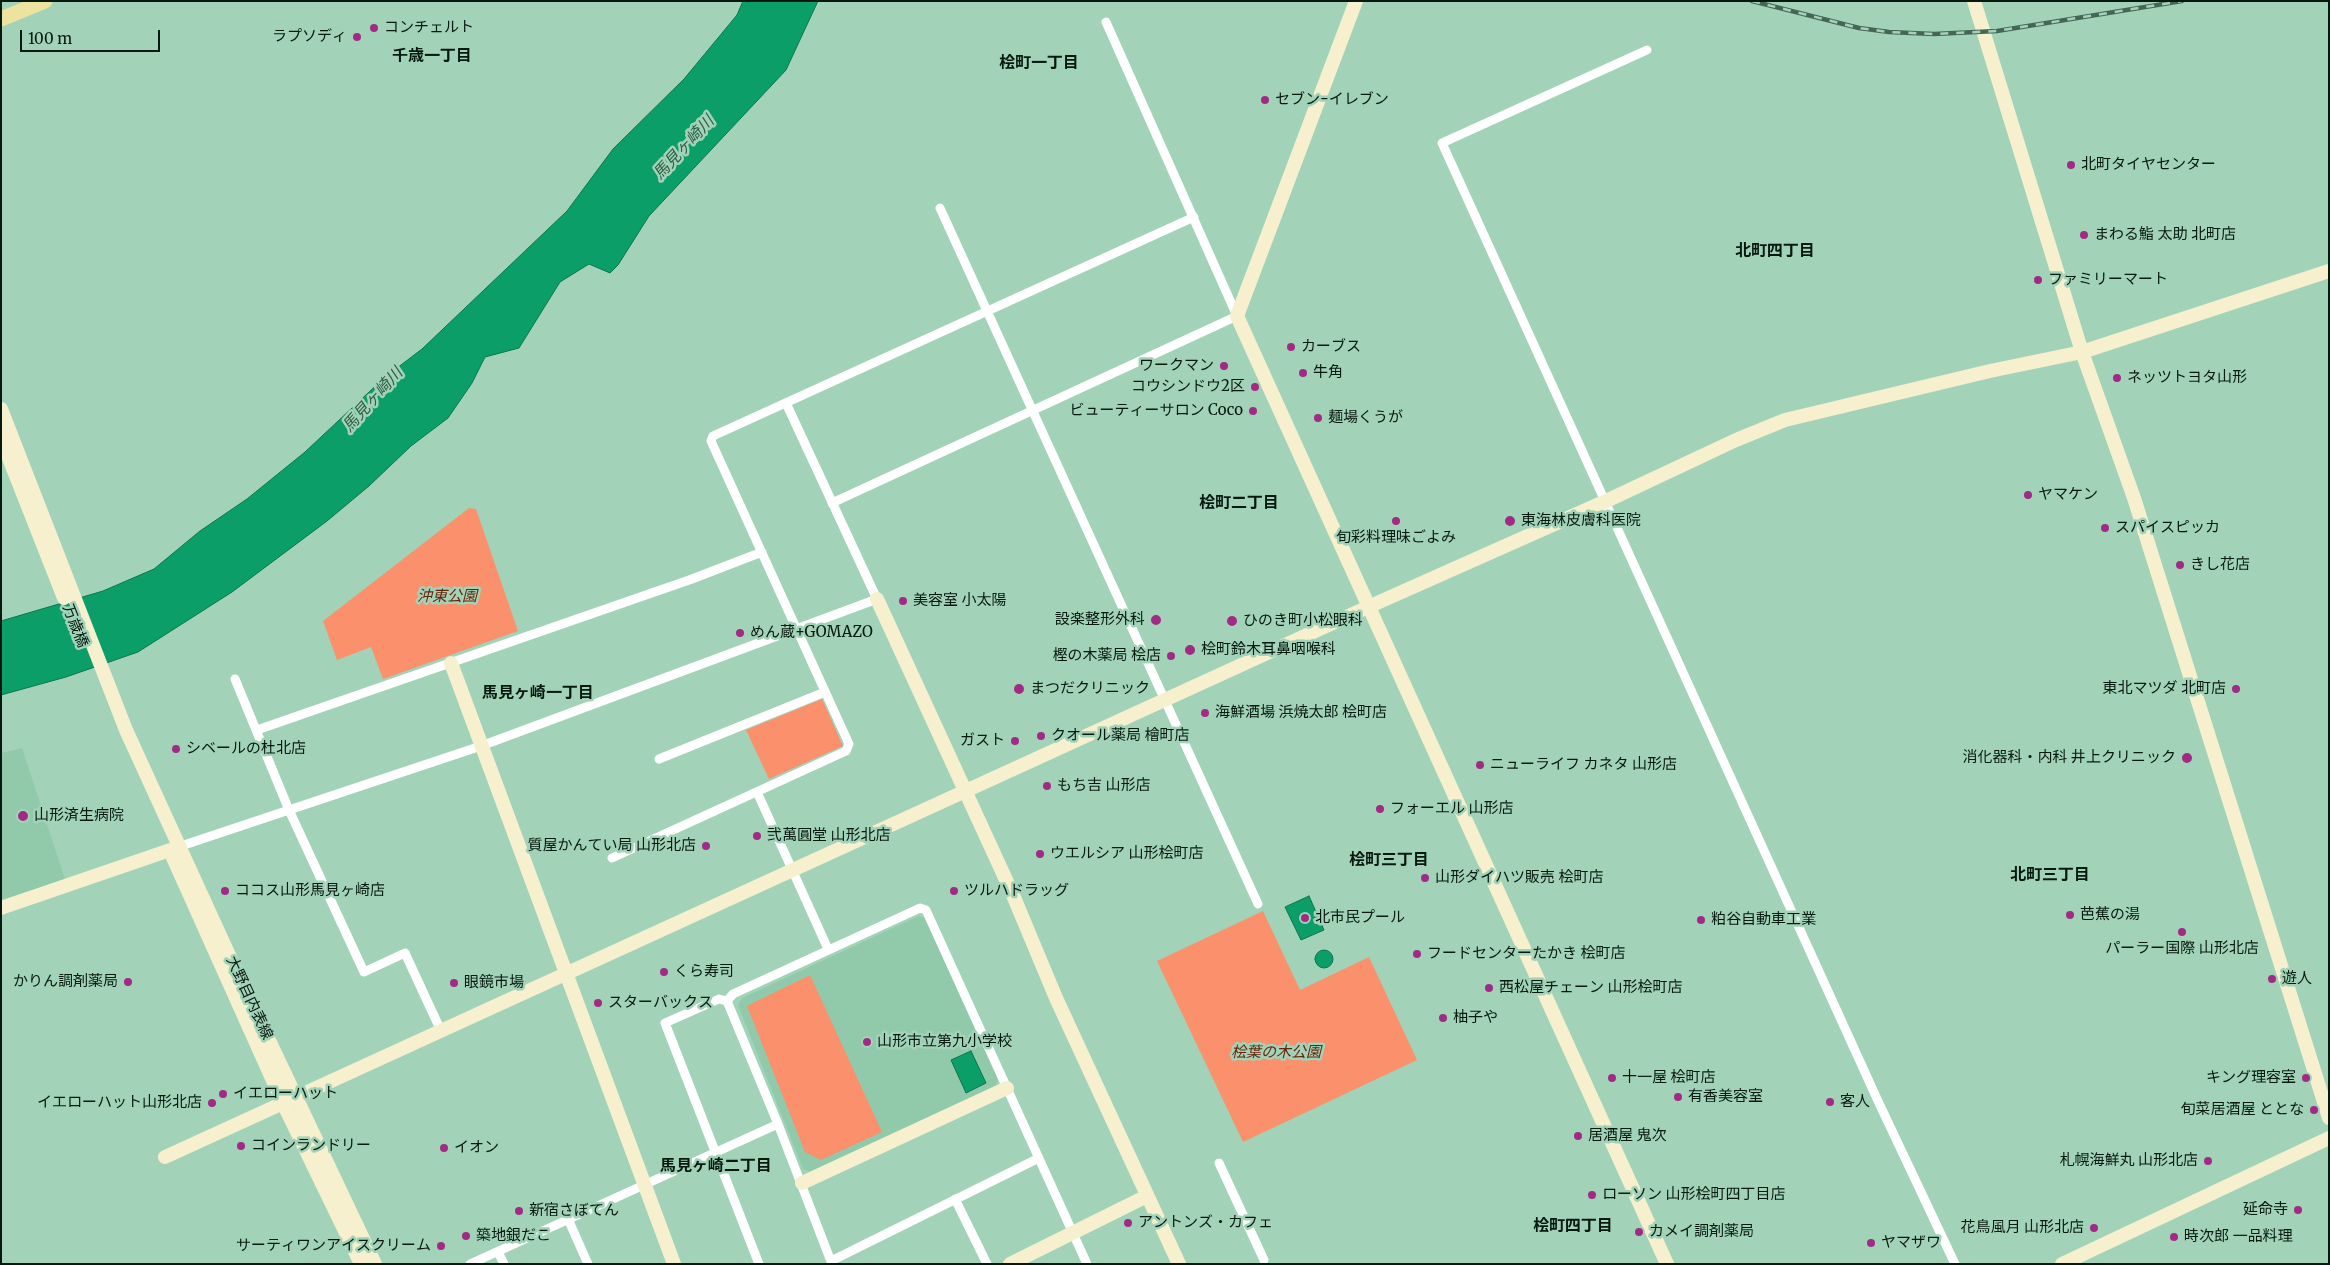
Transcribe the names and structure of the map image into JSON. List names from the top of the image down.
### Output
{
  "streets": {
    "street": ["万歳橋", "大野目内表線"]
  },
  "crossings": [
    ["万歳橋", "大野目内表線"]
  ],
  "districts": [
    "千歳一丁目",
    "桧町一丁目",
    "北町四丁目",
    "桧町二丁目",
    "馬見ヶ崎一丁目",
    "桧町三丁目",
    "北町三丁目",
    "馬見ヶ崎二丁目",
    "桧町四丁目"
  ],
  "water": ["馬見ヶ崎川"],
  "parks": ["沖東公園", "桧葉の木公園"],
  "places": [
    "コンチェルト",
    "ラプソディ",
    "セブン-イレブン",
    "北町タイヤセンター",
    "まわる鮨 太助 北町店",
    "ファミリーマート",
    "カーブス",
    "ワークマン",
    "牛角",
    "ネッツトヨタ山形",
    "コウシンドウ2区",
    "ビューティーサロン Coco",
    "麺場くうが",
    "ヤマケン",
    "旬彩料理味ごよみ",
    "東海林皮膚科医院",
    "スパイスピッカ",
    "きし花店",
    "美容室 小太陽",
    "設楽整形外科",
    "ひのき町小松眼科",
    "めん蔵+GOMAZO",
    "桧町鈴木耳鼻咽喉科",
    "樫の木薬局 桧店",
    "まつだクリニック",
    "東北マツダ 北町店",
    "海鮮酒場 浜焼太郎 桧町店",
    "クオール薬局 檜町店",
    "ガスト",
    "シベールの杜北店",
    "消化器科・内科 井上クリニック",
    "ニューライフ カネタ 山形店",
    "もち吉 山形店",
    "フォーエル 山形店",
    "山形済生病院",
    "弐萬圓堂 山形北店",
    "質屋かんてい局 山形北店",
    "ウエルシア 山形桧町店",
    "山形ダイハツ販売 桧町店",
    "ココス山形馬見ヶ崎店",
    "ツルハドラッグ",
    "芭蕉の湯",
    "北市民プール",
    "粕谷自動車工業",
    "パーラー国際 山形北店",
    "フードセンターたかき 桧町店",
    "くら寿司",
    "遊人",
    "かりん調剤薬局",
    "眼鏡市場",
    "西松屋チェーン 山形桧町店",
    "スターバックス",
    "柚子や",
    "山形市立第九小学校",
    "十一屋 桧町店",
    "キング理容室",
    "イエローハット",
    "有香美容室",
    "客人",
    "イエローハット山形北店",
    "旬菜居酒屋 ととな",
    "居酒屋 鬼次",
    "コインランドリー",
    "イオン",
    "札幌海鮮丸 山形北店",
    "ローソン 山形桧町四丁目店",
    "延命寺",
    "新宿さぼてん",
    "アントンズ・カフェ",
    "花鳥風月 山形北店",
    "カメイ調剤薬局",
    "築地銀だこ",
    "時次郎 一品料理",
    "ヤマザワ",
    "サーティワンアイスクリーム"
  ],
  "scale_bar": "100 m"
}
